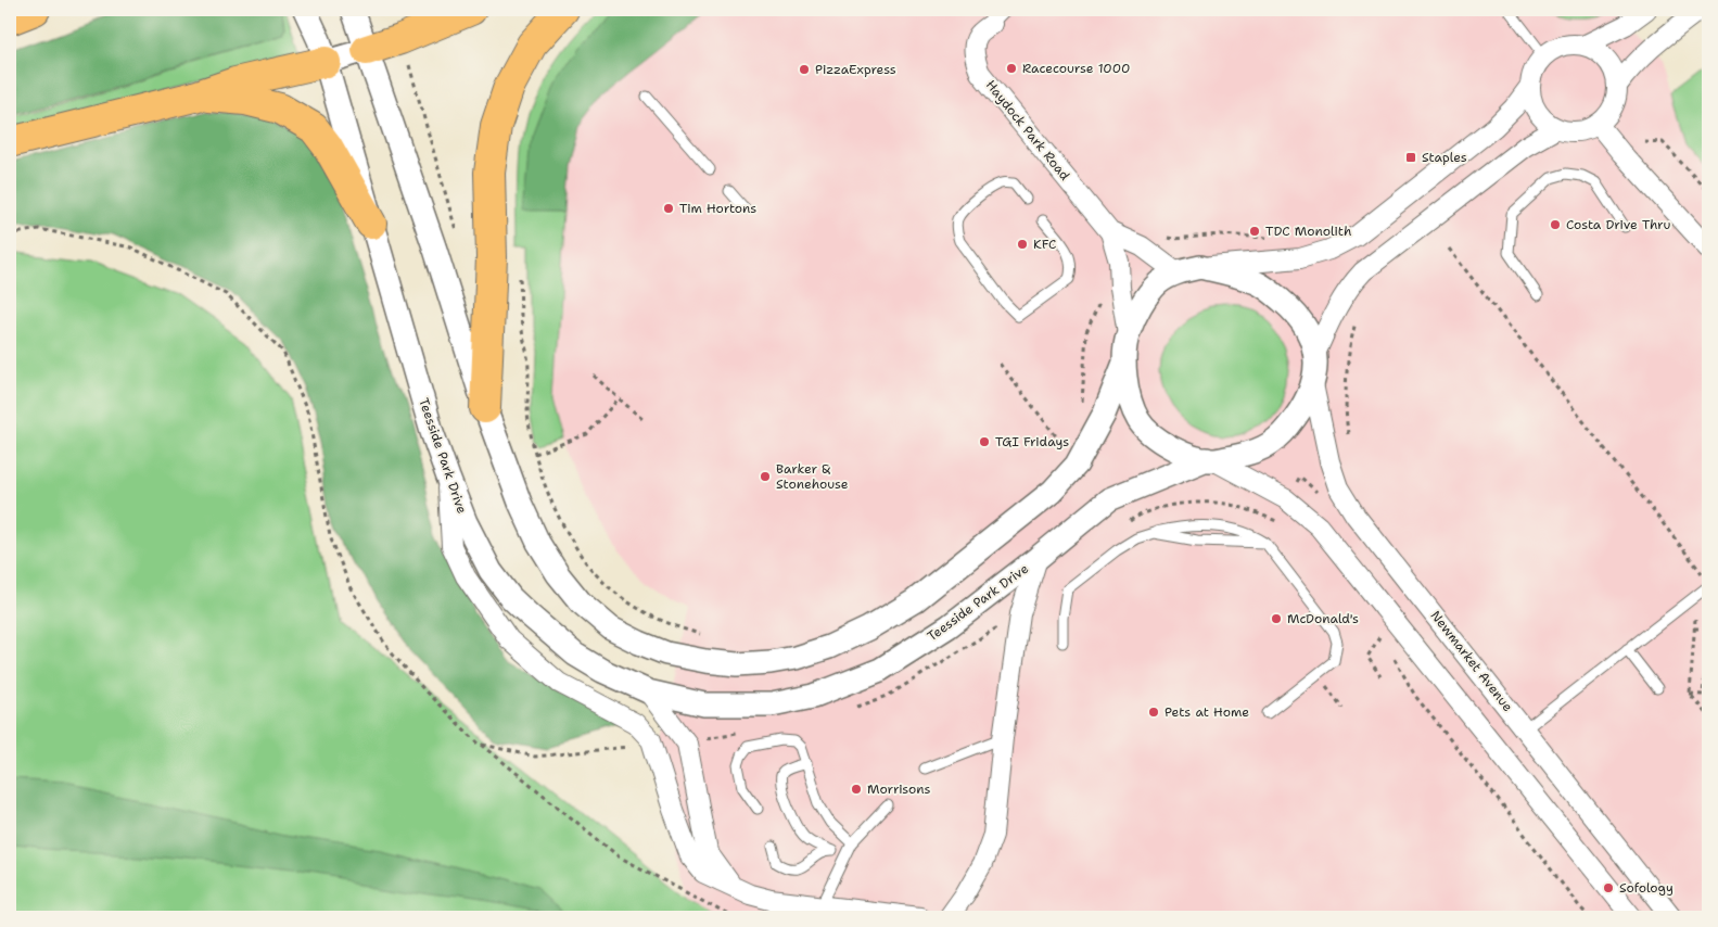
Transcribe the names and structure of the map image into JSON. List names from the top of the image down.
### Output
{
  "streets": {
    "street": ["Haydock Park Road", "Teesside Park Drive", "Newmarket Avenue"]
  },
  "crossings": [
    ["Teesside Park Drive", "Newmarket Avenue"]
  ],
  "places": {
    "other": [
      "Racecourse 1000",
      "PizzaExpress",
      "Tim Hortons",
      "Costa Drive Thru",
      "TDC Monolith",
      "KFC",
      "TGI Fridays",
      "Barker & Stonehouse",
      "McDonald's",
      "Pets at Home",
      "Morrisons",
      "Sofology"
    ],
    "transit": ["Staples"]
  }
}
